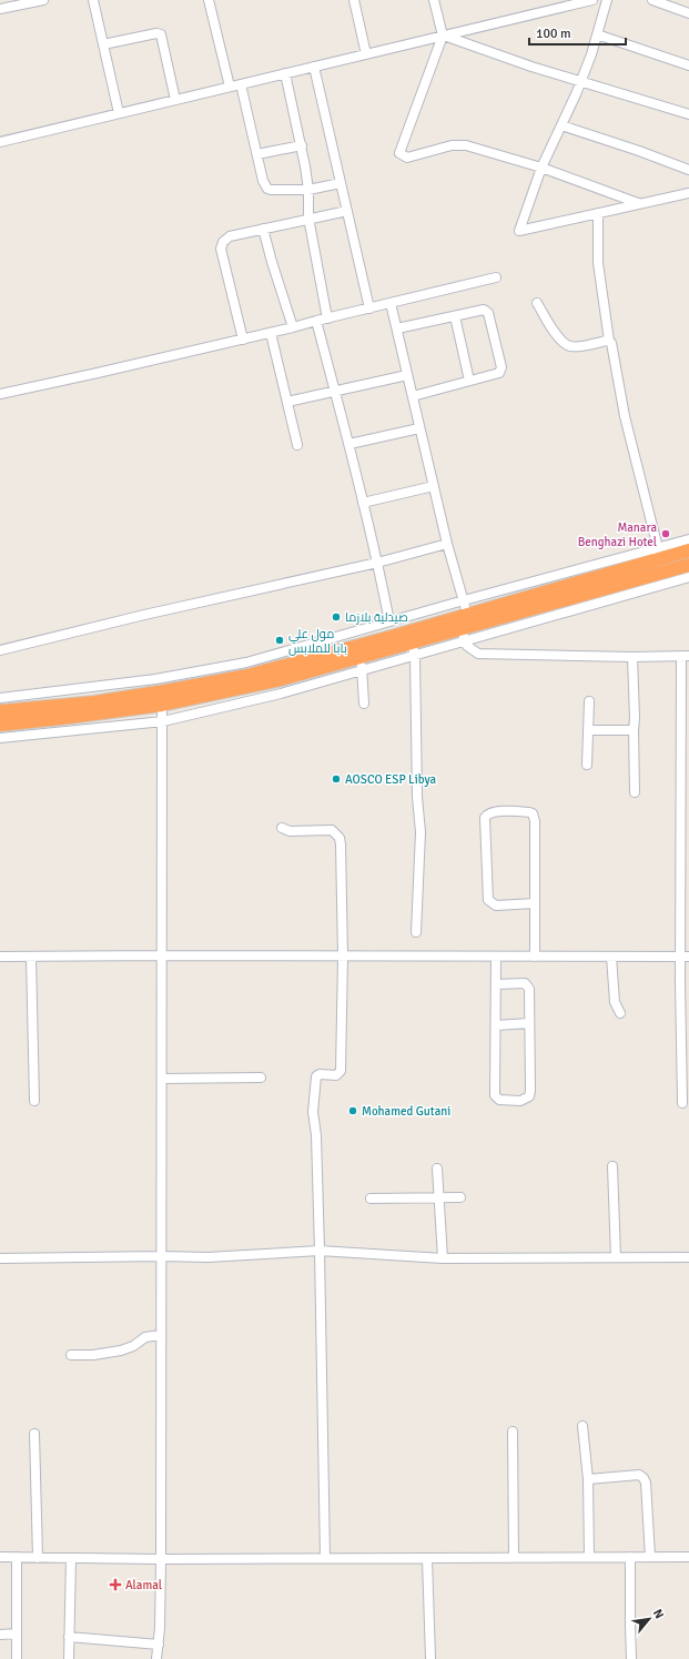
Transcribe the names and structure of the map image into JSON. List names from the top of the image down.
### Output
{
  "places": {
    "other": [
      "Manara Benghazi Hotel",
      "صيدلية بلازما",
      "مول علي بابا للملابس",
      "AOSCO ESP Libya",
      "Mohamed Gutani"
    ],
    "health": ["Alamal"]
  },
  "scale_bar": "100 m",
  "north": "top right"
}
